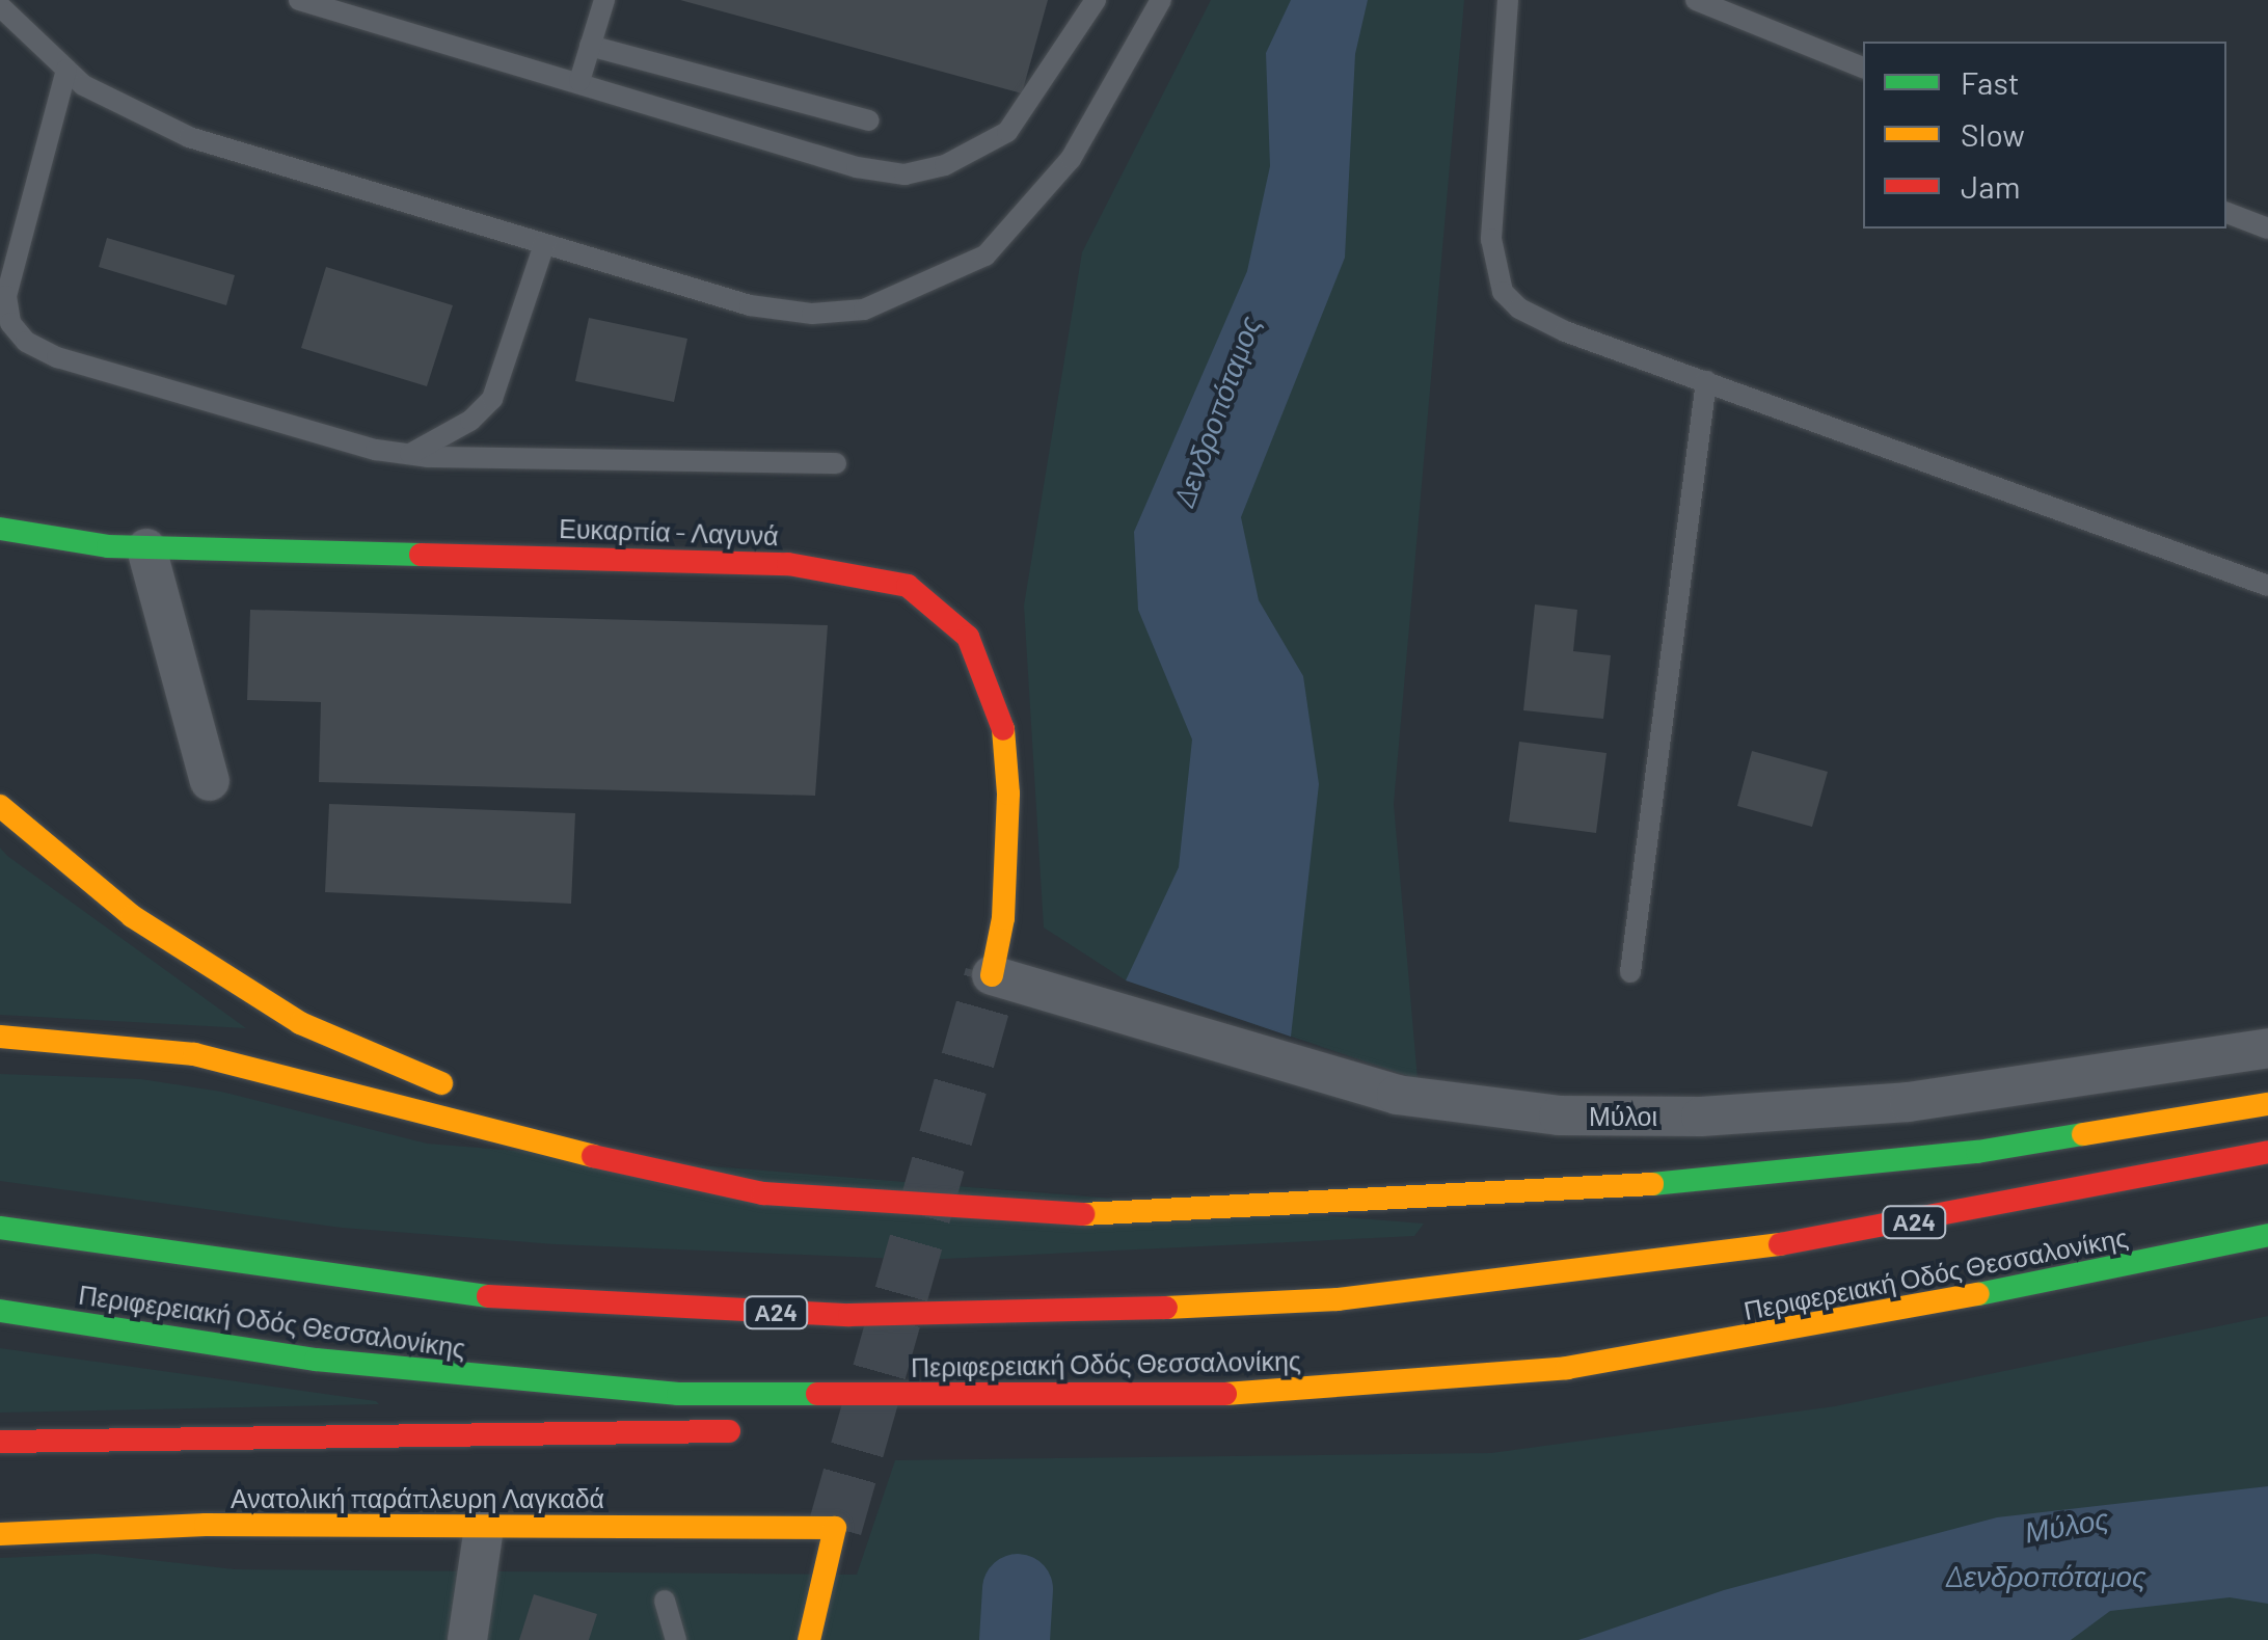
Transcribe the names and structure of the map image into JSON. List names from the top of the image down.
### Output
{
  "streets": {
    "main road": [
      "Ευκαρπία - Λαγυνά",
      "Α24",
      "Περιφερειακή Οδός Θεσσαλονίκης",
      "Ανατολική παράπλευρη Λαγκαδά"
    ],
    "street": ["Μύλοι"]
  },
  "crossings": [
    ["Ευκαρπία - Λαγυνά", "Μύλοι"]
  ],
  "water": ["Δενδροπόταμος", "Μύλος"],
  "legend": ["Fast", "Slow", "Jam"]
}
